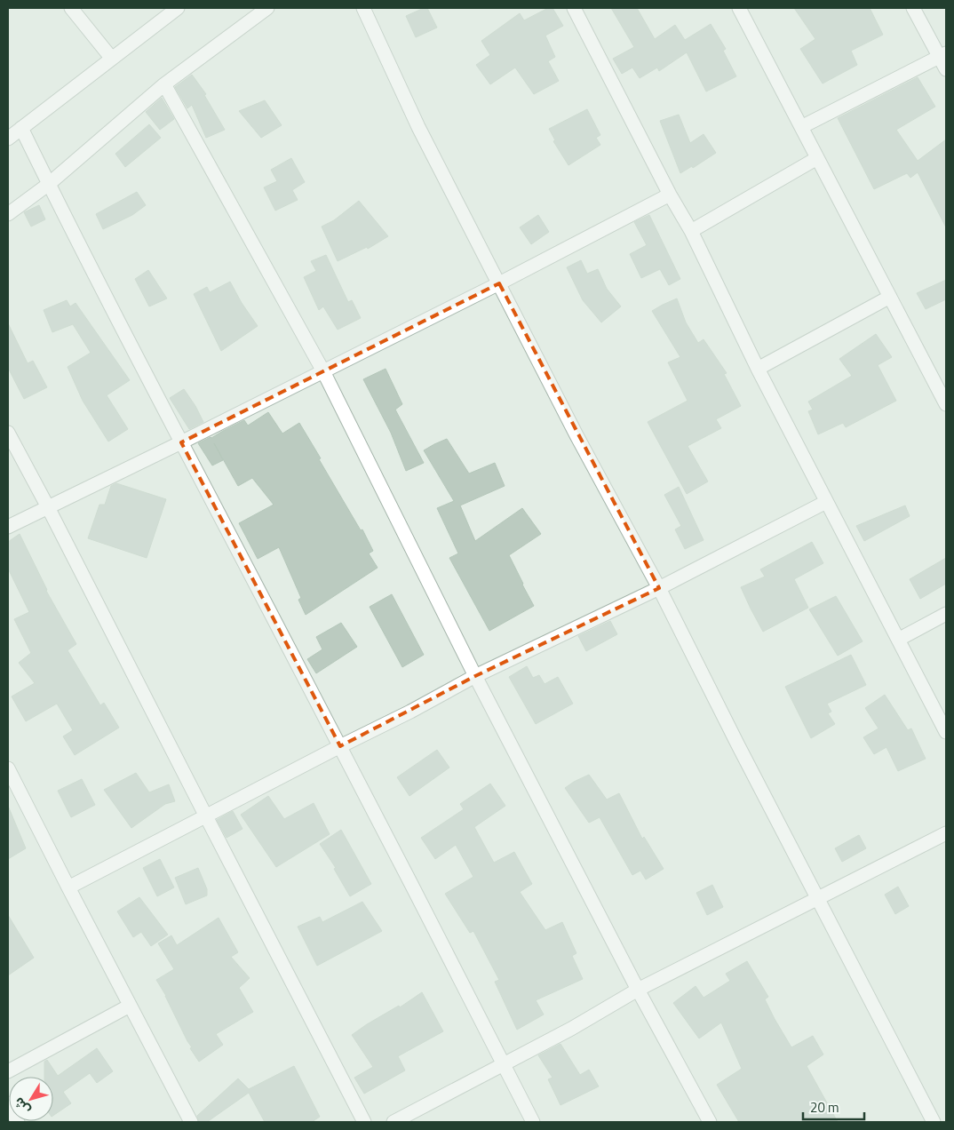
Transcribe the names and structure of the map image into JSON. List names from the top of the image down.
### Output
{
  "scale_bar": "20 m",
  "north": "bottom left"
}
